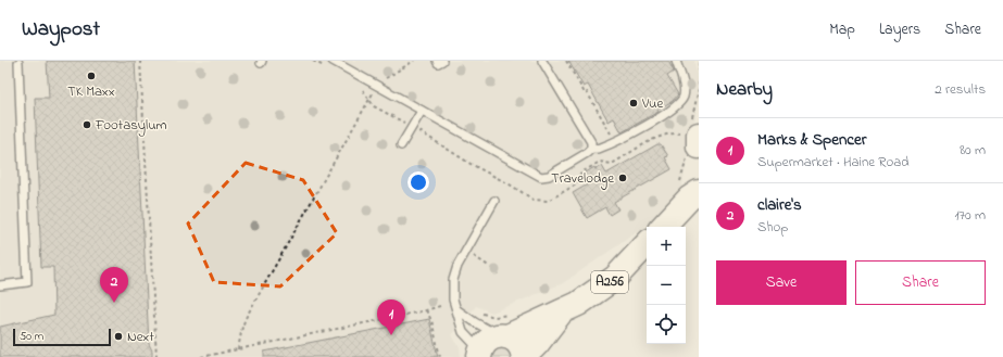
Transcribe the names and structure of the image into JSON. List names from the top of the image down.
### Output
{
  "streets": {
    "main road": ["A256"]
  },
  "places": [
    "TK Maxx",
    "Vue",
    "Footasylum",
    "Travelodge",
    "Next"
  ],
  "scale_bar": "50 m",
  "page": {
    "header": "Waypost",
    "nav": ["Map", "Layers", "Share"],
    "heading": ["Nearby", "2 results"],
    "list": [
      {
        "mark": "1",
        "name": "Marks & Spencer",
        "note": "Supermarket · Haine Road",
        "value": "80 m"
      },
      {
        "mark": "2",
        "name": "claire's",
        "note": "Shop",
        "value": "170 m"
      }
    ],
    "map_buttons": ["+", "−"],
    "buttons": ["Save", "Share"],
    "pins": ["2", "1"],
    "scale": "50 m"
  }
}
